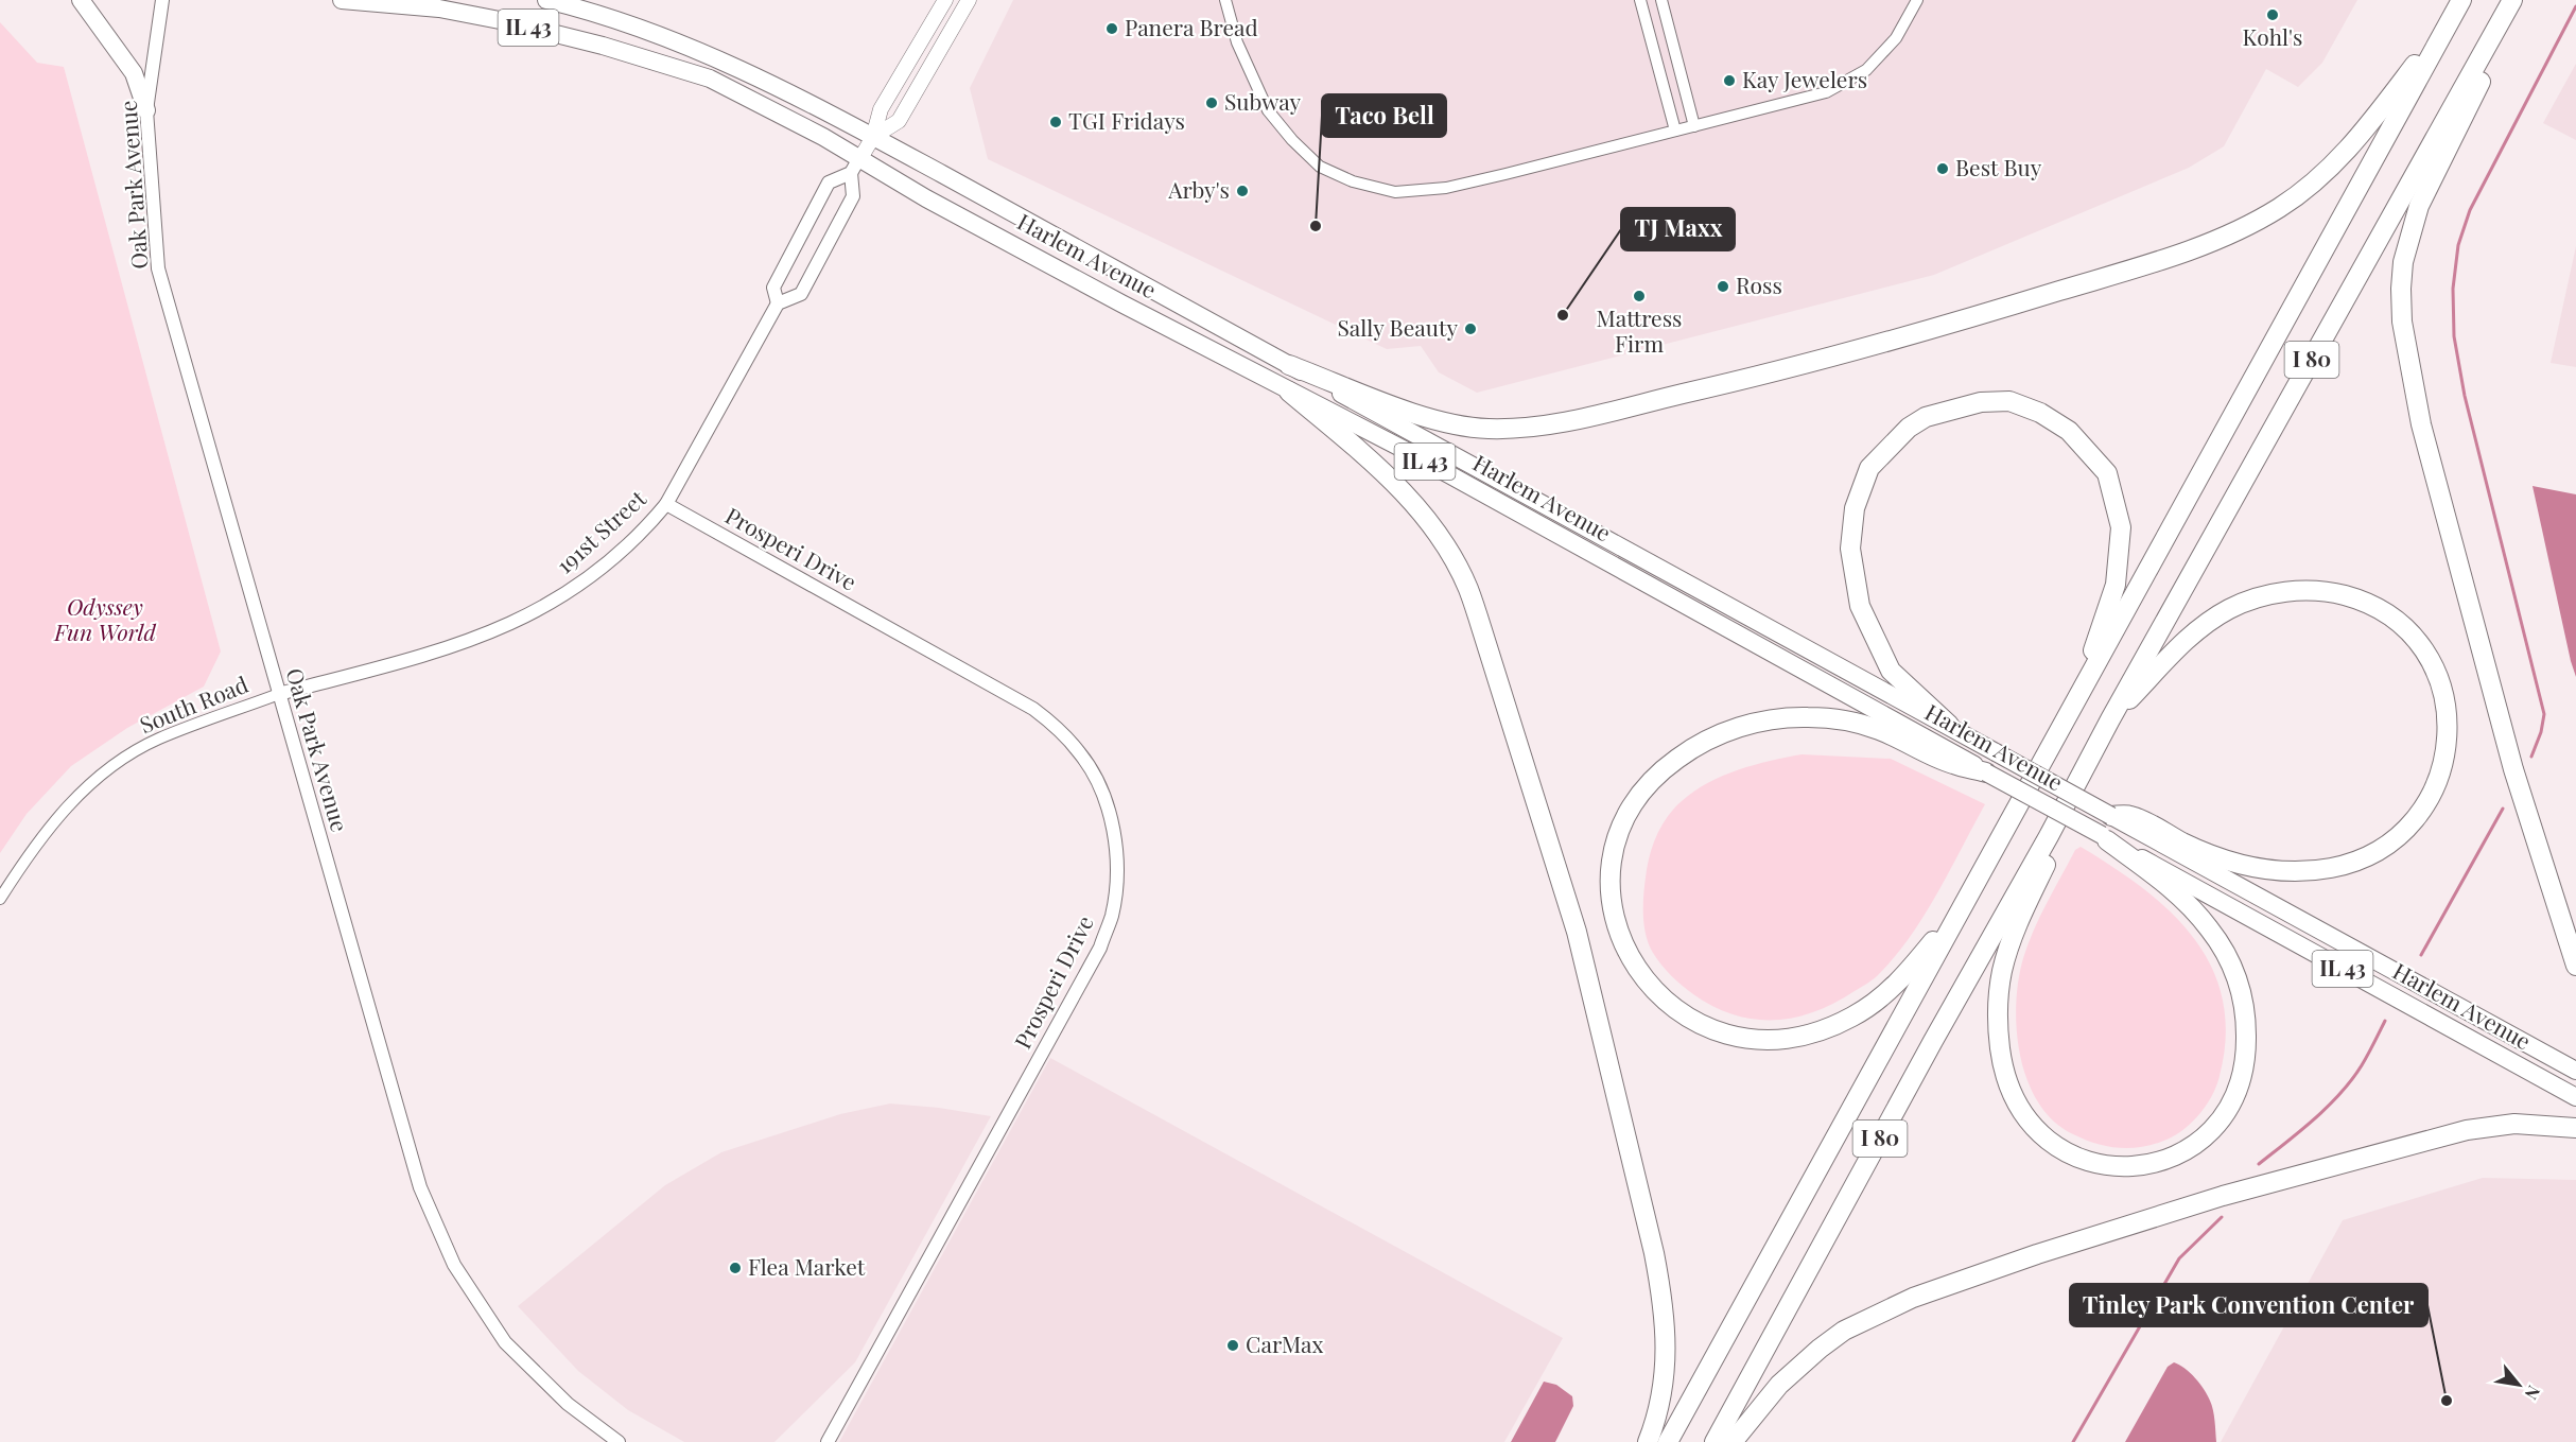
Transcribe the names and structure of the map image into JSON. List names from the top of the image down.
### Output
{
  "streets": {
    "highway": ["I 80"],
    "main road": ["IL 43", "Harlem Avenue", "191st Street"],
    "street": ["Oak Park Avenue", "Prosperi Drive", "South Road"]
  },
  "crossings": [
    ["Oak Park Avenue", "191st Street"],
    ["Oak Park Avenue", "South Road"],
    ["Harlem Avenue", "191st Street"],
    ["191st Street", "Prosperi Drive"],
    ["191st Street", "South Road"]
  ],
  "parks": ["Odyssey Fun World"],
  "places": [
    "Kohl's",
    "Panera Bread",
    "Kay Jewelers",
    "Subway",
    "TGI Fridays",
    "Best Buy",
    "Arby's",
    "Taco Bell",
    "Ross",
    "Mattress Firm",
    "TJ Maxx",
    "Sally Beauty",
    "Flea Market",
    "CarMax",
    "Tinley Park Convention Center"
  ],
  "north": "bottom right"
}
